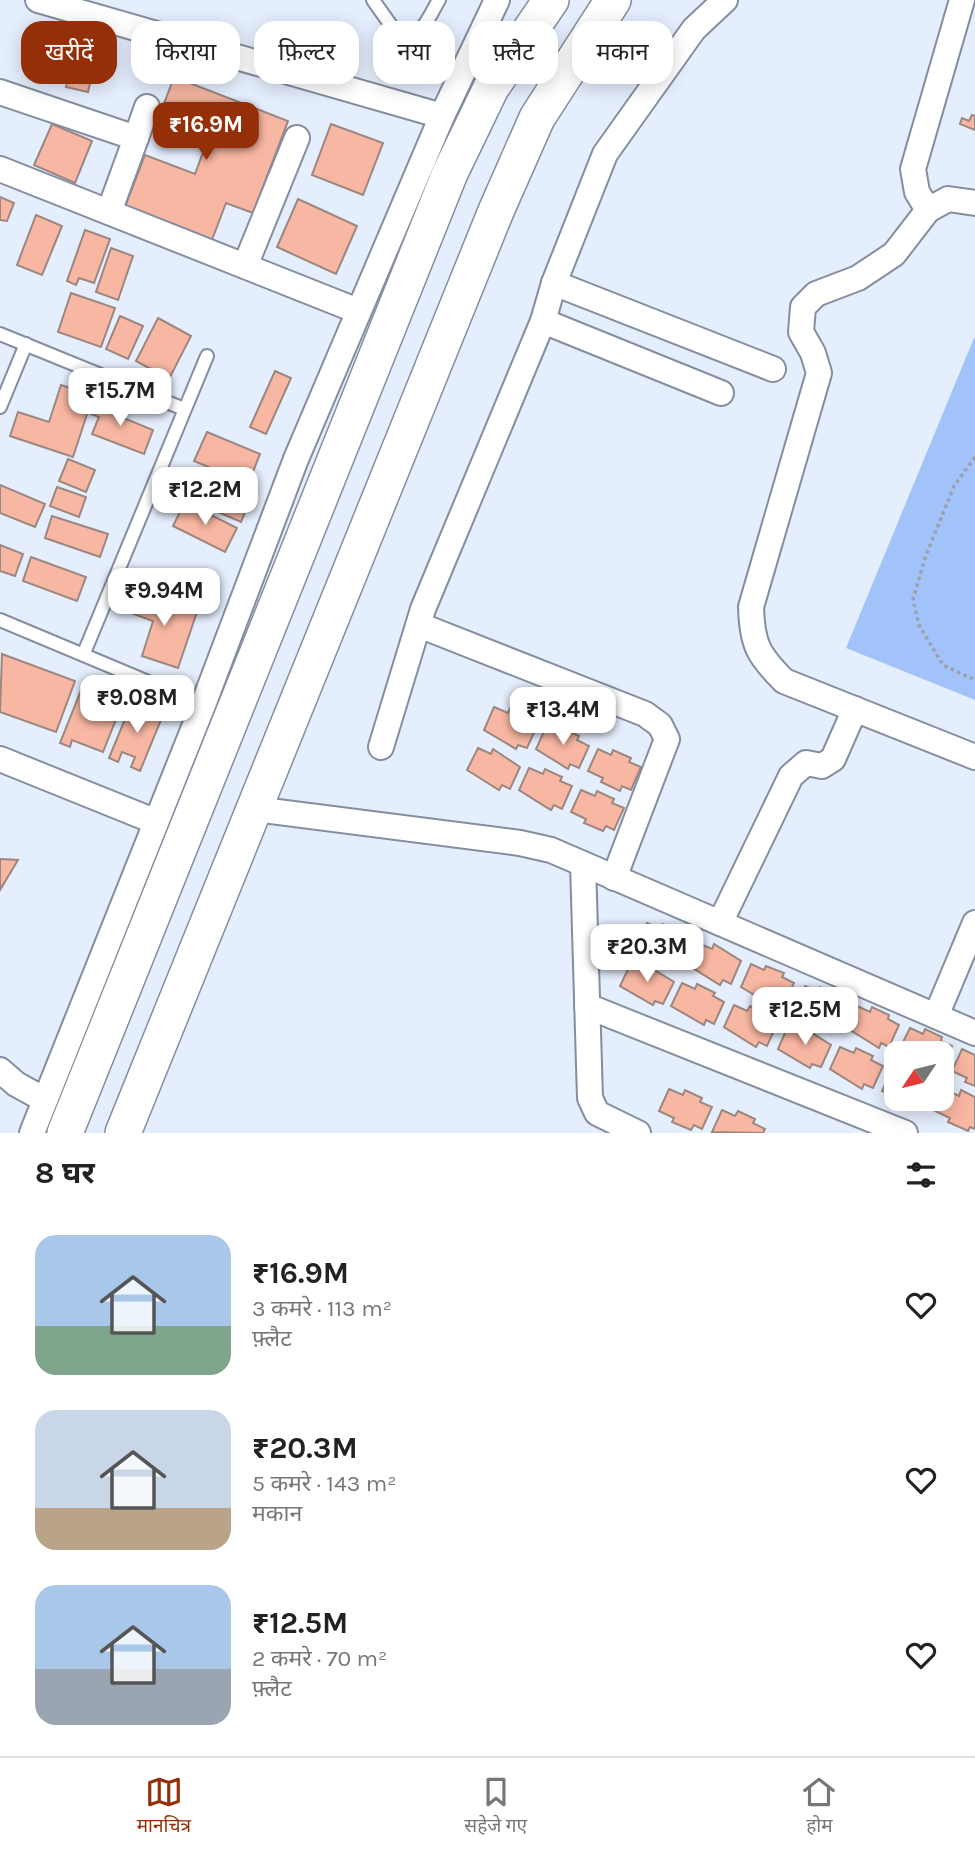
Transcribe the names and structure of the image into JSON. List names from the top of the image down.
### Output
{
  "north": "bottom left",
  "page": {
    "chip": [
      "खरीदें",
      "किराया",
      "फ़िल्टर",
      "नया",
      "फ़्लैट",
      "मकान"
    ],
    "price": [
      "₹16.9M",
      "₹15.7M",
      "₹12.2M",
      "₹9.94M",
      "₹9.08M",
      "₹13.4M",
      "₹20.3M",
      "₹12.5M"
    ],
    "heading": "8 घर",
    "list": [
      {
        "name": "₹16.9M",
        "note": "3 कमरे · 113 m² · फ़्लैट"
      },
      {
        "name": "₹20.3M",
        "note": "5 कमरे · 143 m² · मकान"
      },
      {
        "name": "₹12.5M",
        "note": "2 कमरे · 70 m² · फ़्लैट"
      }
    ],
    "tabs": ["मानचित्र", "सहेजे गए", "होम"]
  }
}
